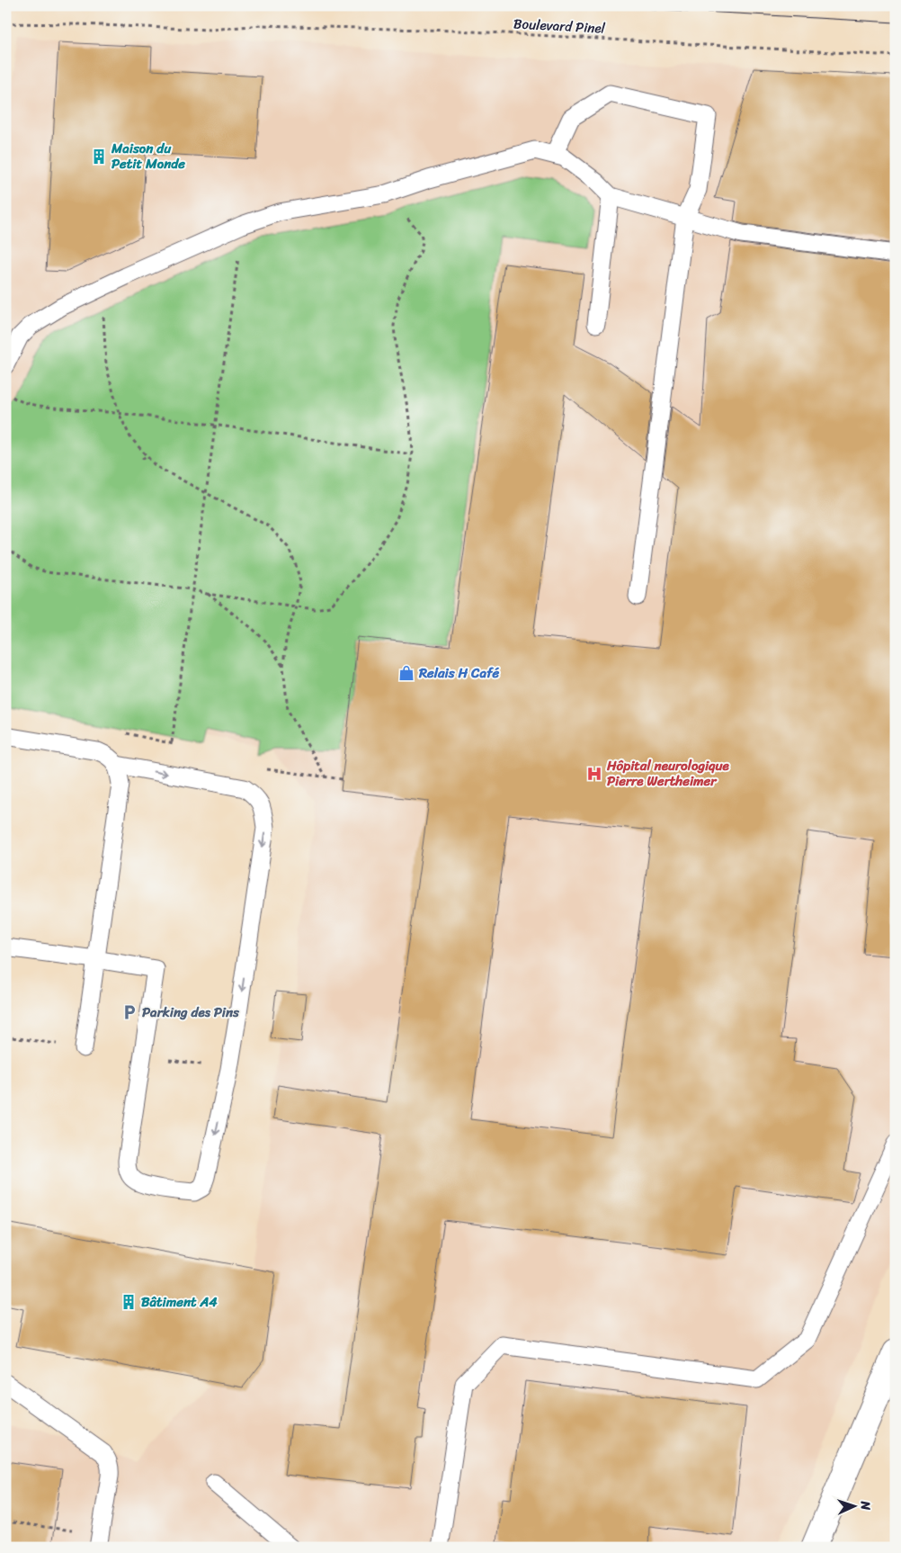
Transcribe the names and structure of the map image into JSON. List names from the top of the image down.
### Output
{
  "streets": {
    "path": ["Boulevard Pinel"]
  },
  "places": {
    "building": ["Maison du Petit Monde", "Bâtiment A4"],
    "shop": ["Relais H Café"],
    "hospital": ["Hôpital neurologique Pierre Wertheimer"],
    "parking": ["Parking des Pins"]
  },
  "north": "right"
}
